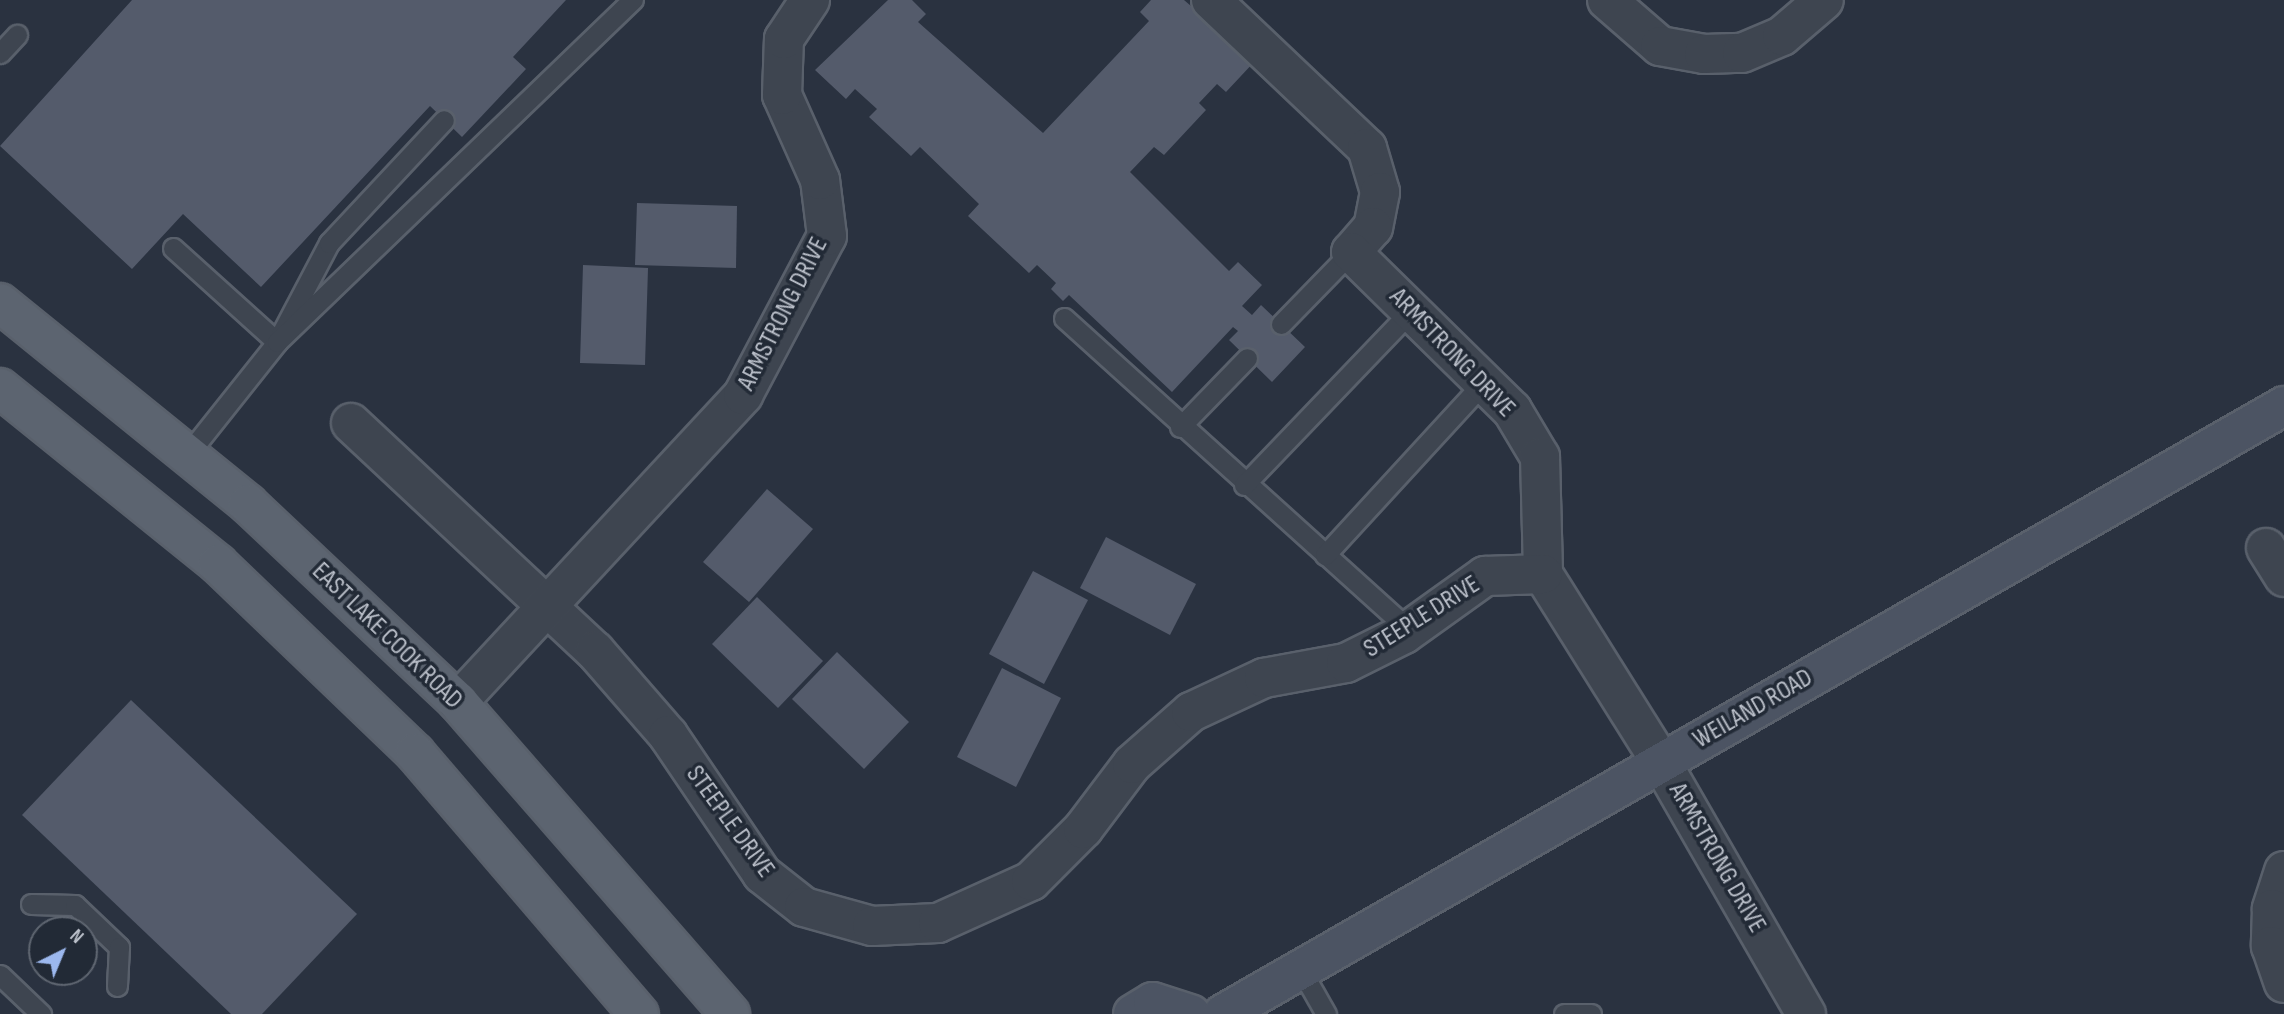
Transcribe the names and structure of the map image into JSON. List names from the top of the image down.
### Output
{
  "streets": {
    "main road": ["EAST LAKE COOK ROAD", "WEILAND ROAD"],
    "street": ["ARMSTRONG DRIVE", "STEEPLE DRIVE"]
  },
  "crossings": [
    ["ARMSTRONG DRIVE", "STEEPLE DRIVE"],
    ["ARMSTRONG DRIVE", "EAST LAKE COOK ROAD"],
    ["ARMSTRONG DRIVE", "WEILAND ROAD"]
  ],
  "north": "top right"
}
